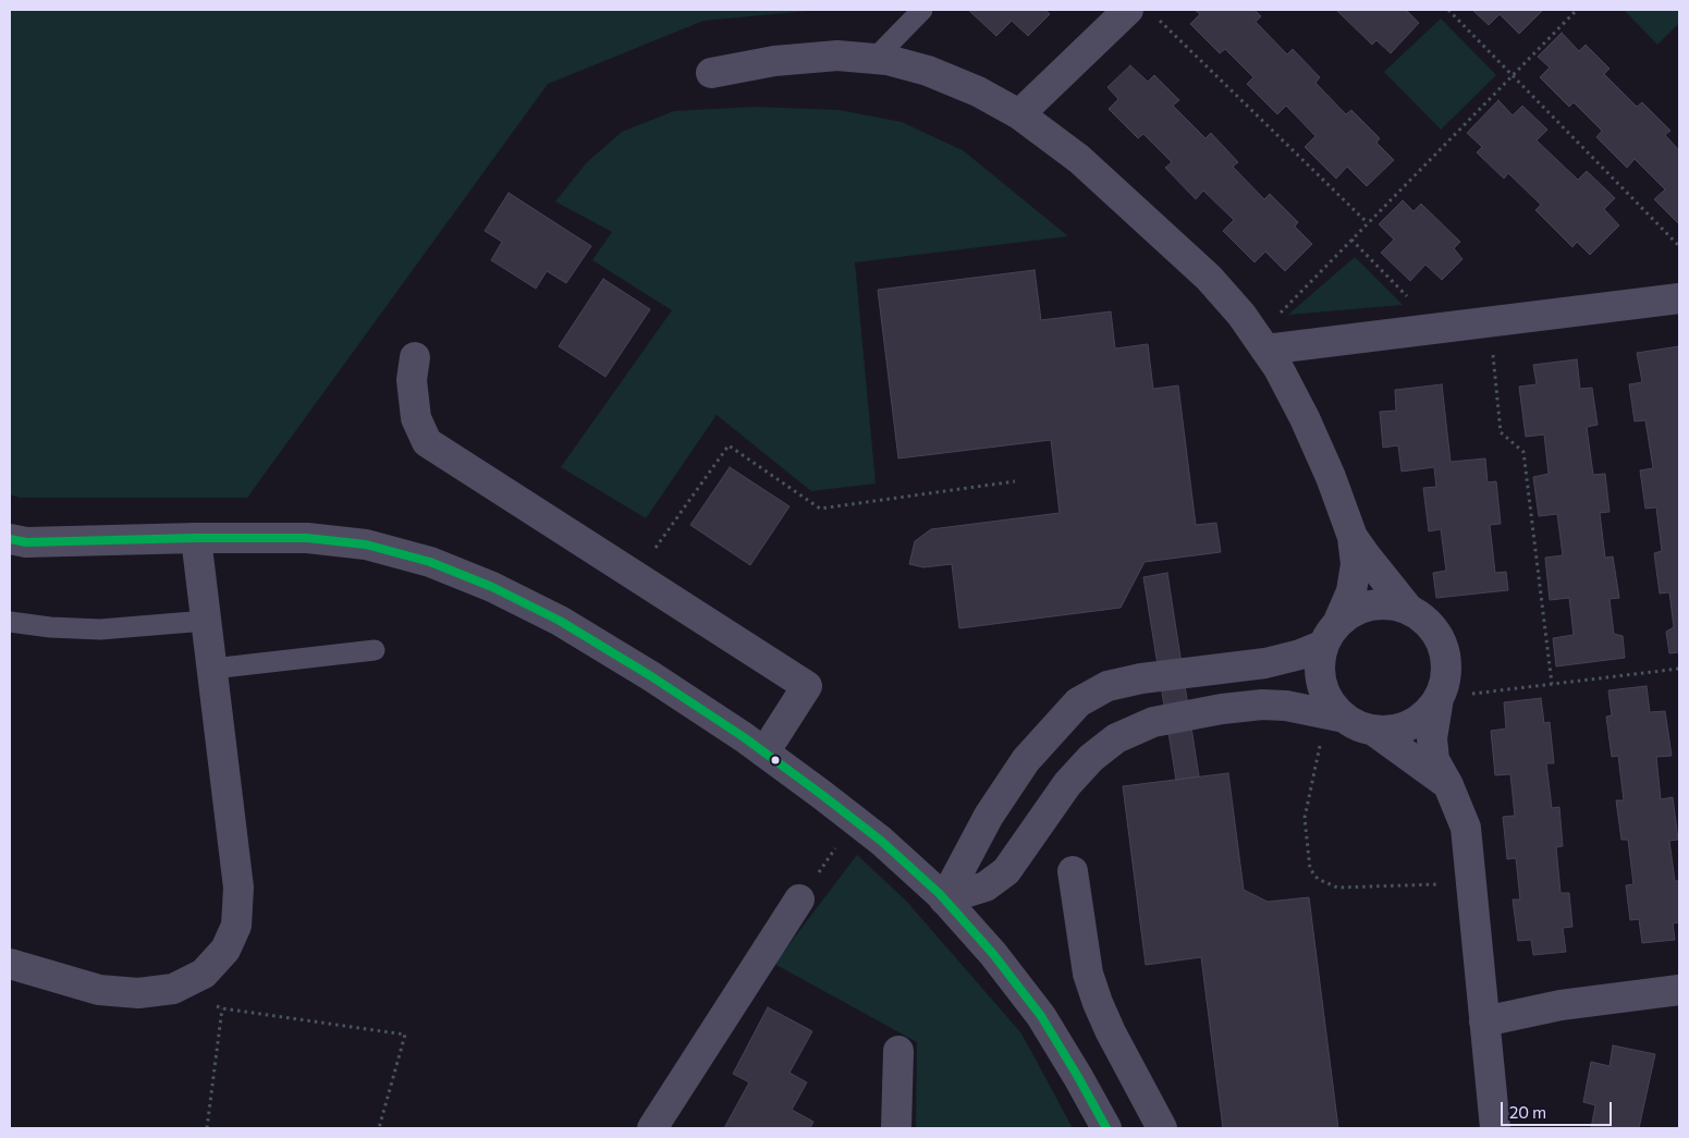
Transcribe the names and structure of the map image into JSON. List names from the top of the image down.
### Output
{
  "scale_bar": "20 m"
}
